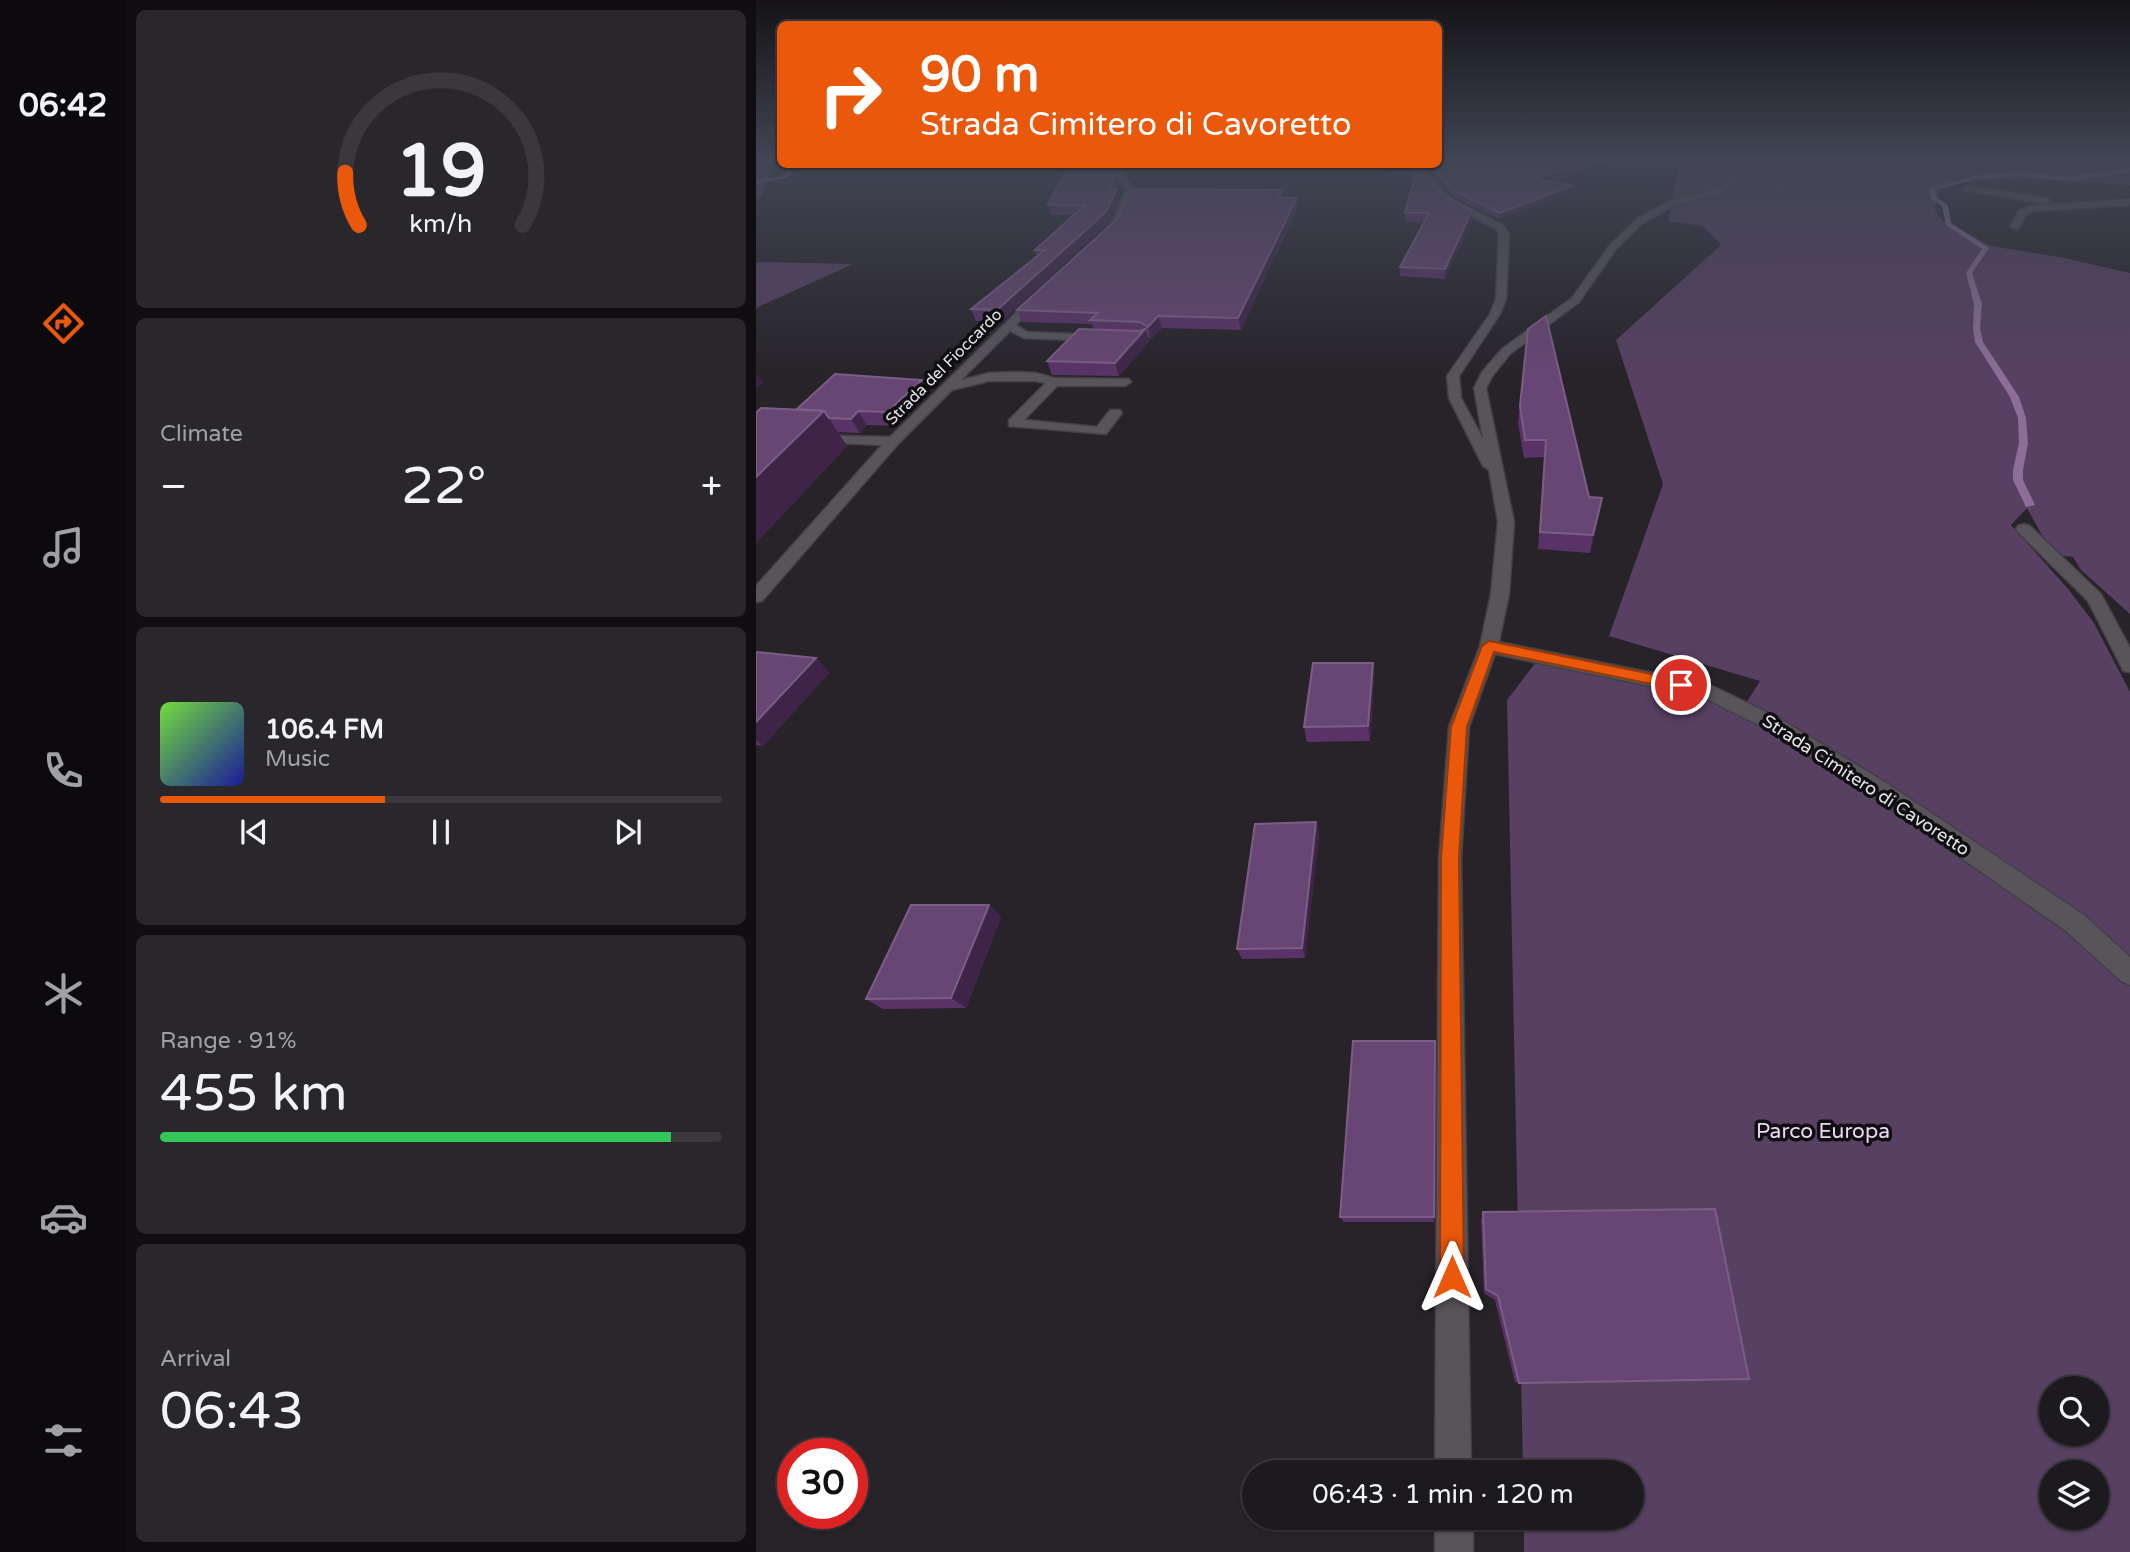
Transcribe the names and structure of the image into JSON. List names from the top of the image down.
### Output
{
  "streets": {
    "street": ["Strada del Fioccardo", "Strada Cimitero di Cavoretto"]
  },
  "parks": ["Parco Europa"],
  "page": {
    "tabs": "06:42",
    "turn": ["90 m", "Strada Cimitero di Cavoretto"],
    "tile": [
      "Climate",
      ["Range · 91%", "455 km"],
      ["Arrival", "06:43"]
    ],
    "heat": ["−", "22°", "+"],
    "song": ["106.4 FM", "Music"],
    "limit": "30",
    "trip": "06:43 · 1 min · 120 m",
    "gauge": ["19", "km/h"]
  }
}
